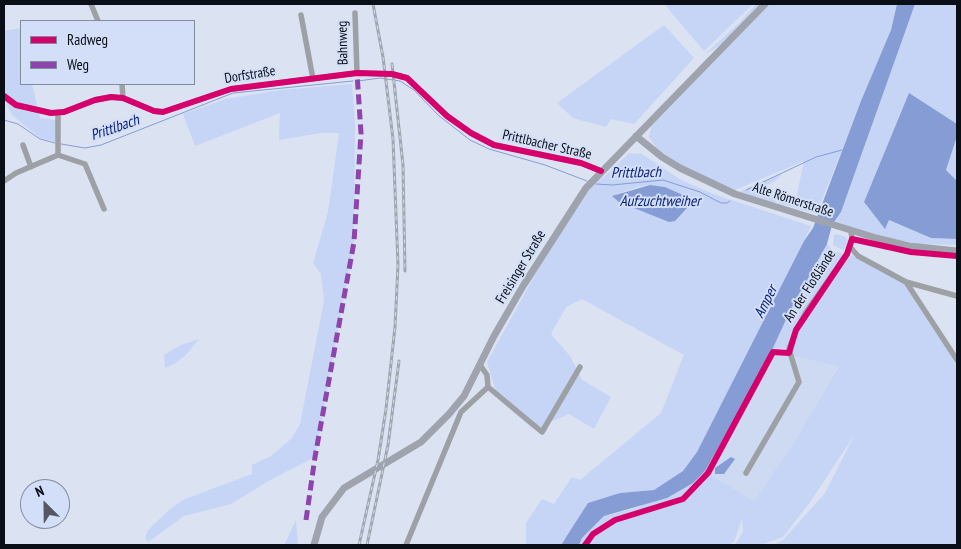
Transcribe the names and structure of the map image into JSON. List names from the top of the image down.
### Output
{
  "streets": {
    "main road": ["Alte Römerstraße", "Freisinger Straße"],
    "street": [
      "Bahnweg",
      "Dorfstraße",
      "Prittlbacher Straße",
      "An der Floßlände"
    ]
  },
  "crossings": [
    ["Bahnweg", "Dorfstraße"],
    ["Bahnweg", "Prittlbacher Straße"],
    ["Dorfstraße", "Prittlbacher Straße"],
    ["Prittlbacher Straße", "Freisinger Straße"],
    ["Alte Römerstraße", "Freisinger Straße"],
    ["Alte Römerstraße", "An der Floßlände"]
  ],
  "water": ["Prittlbach", "Aufzuchtweiher", "Amper"],
  "legend": ["Radweg", "Weg"],
  "north": "top left"
}
